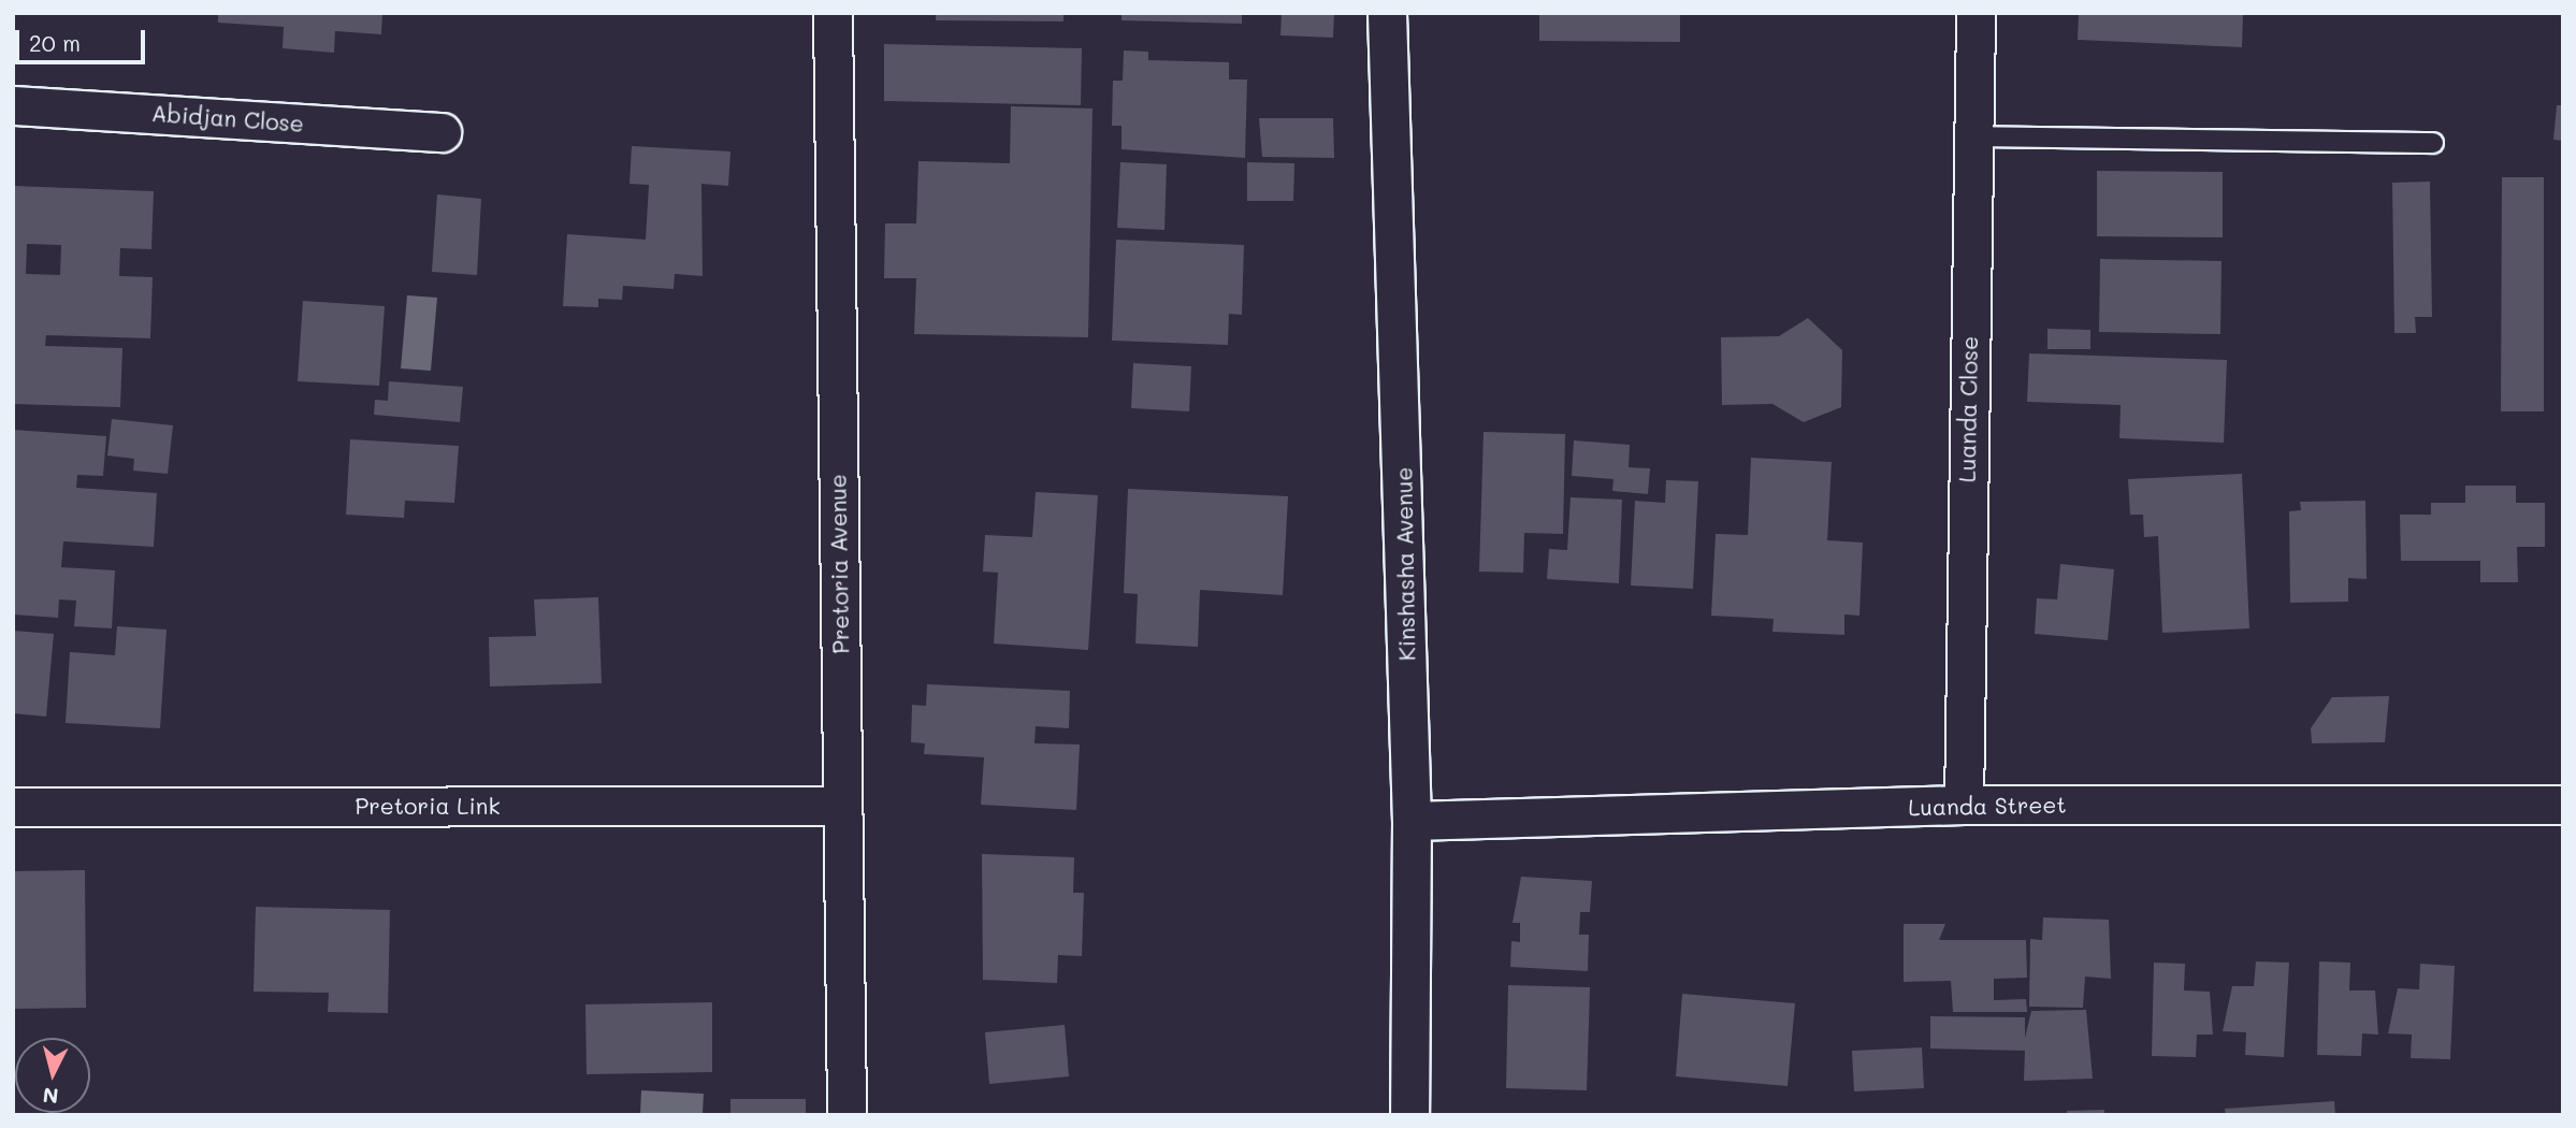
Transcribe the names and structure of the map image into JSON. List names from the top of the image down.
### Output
{
  "streets": {
    "street": [
      "Abidjan Close",
      "Luanda Close",
      "Pretoria Avenue",
      "Kinshasha Avenue",
      "Pretoria Link",
      "Luanda Street"
    ]
  },
  "crossings": [
    ["Luanda Close", "Luanda Street"],
    ["Pretoria Avenue", "Pretoria Link"],
    ["Kinshasha Avenue", "Luanda Street"]
  ],
  "scale_bar": "20 m",
  "north": "bottom"
}
